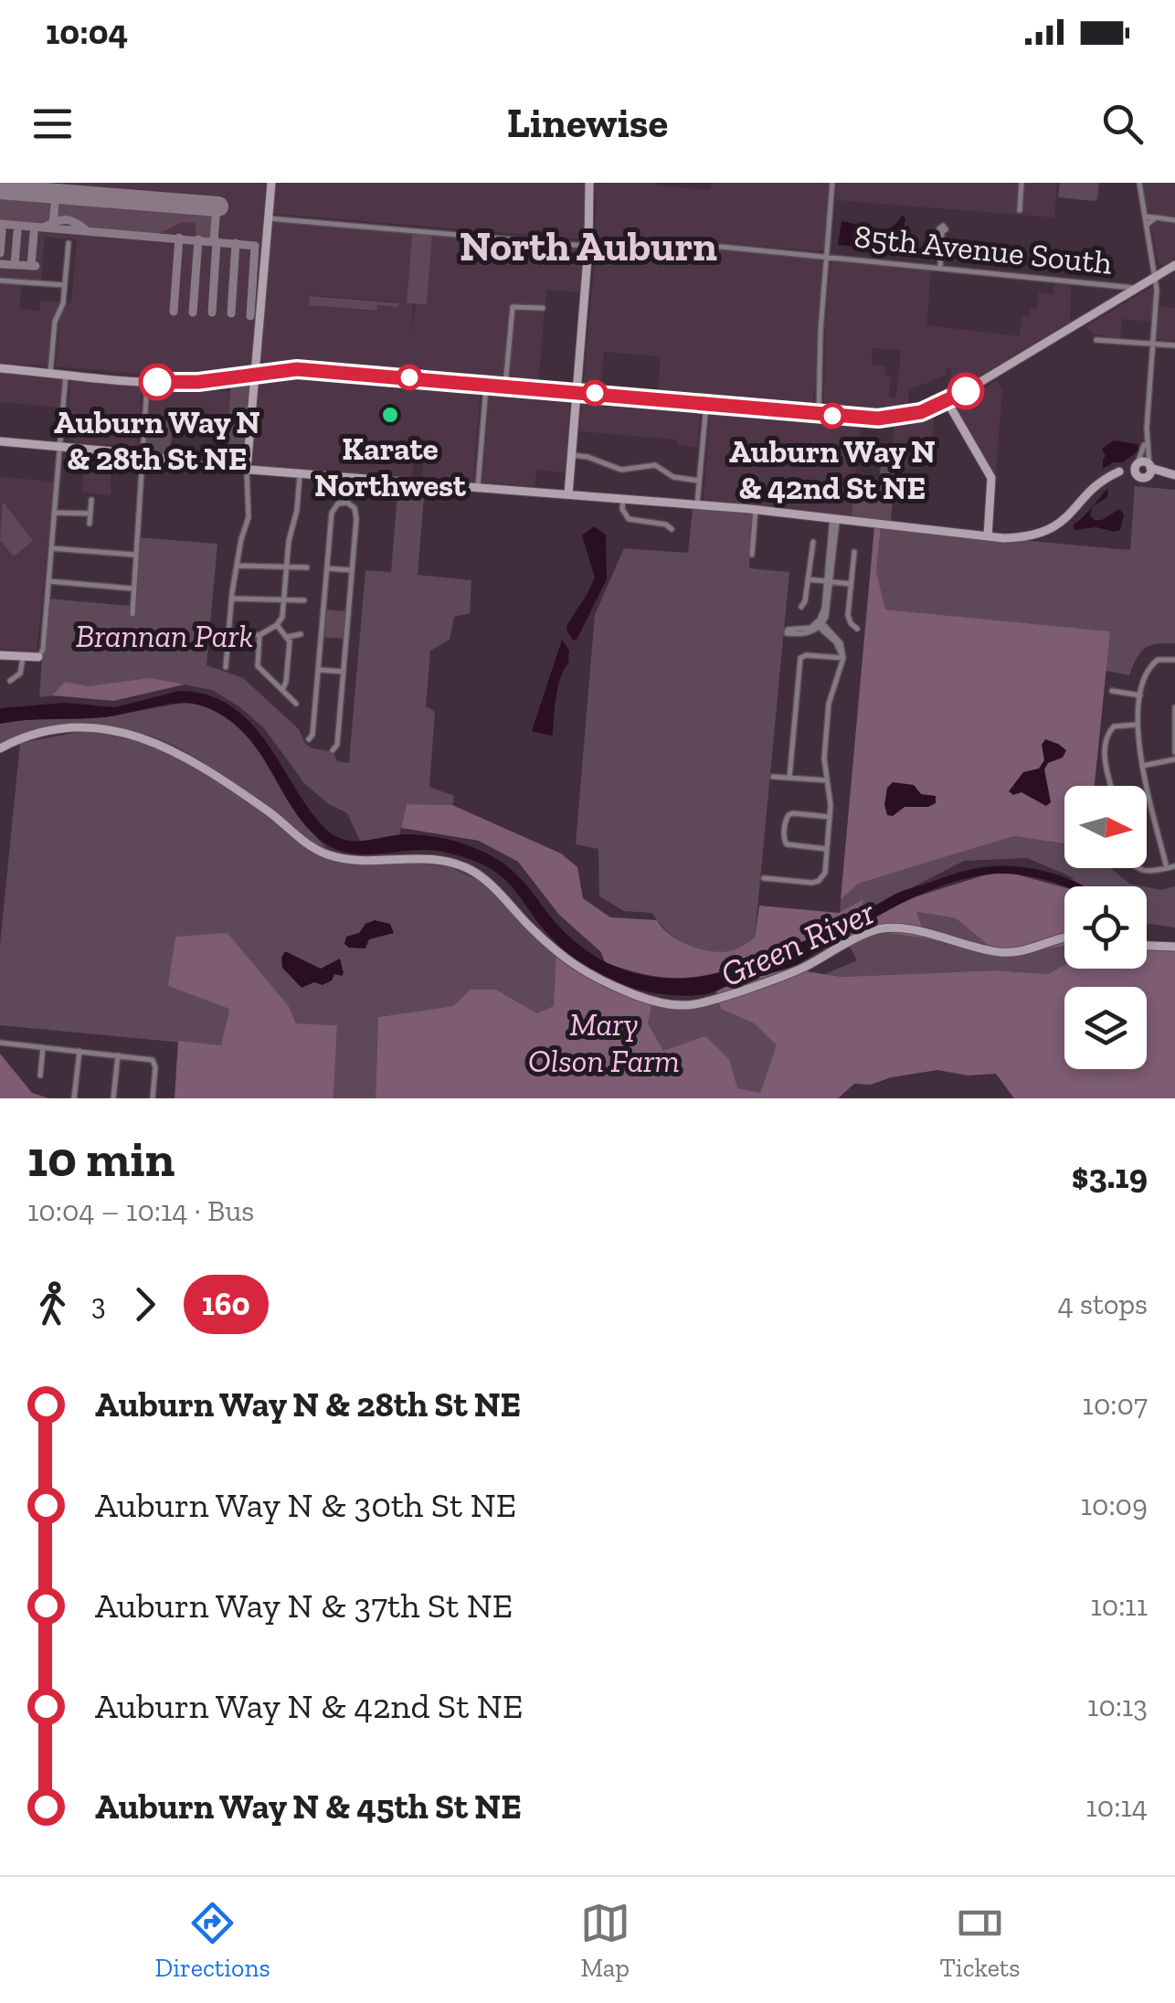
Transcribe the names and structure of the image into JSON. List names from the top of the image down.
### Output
{
  "streets": {
    "street": ["85th Avenue South"]
  },
  "districts": ["North Auburn"],
  "water": ["Green River"],
  "parks": ["Brannan Park", "Mary Olson Farm"],
  "places": ["Auburn Way N & 28th St NE", "Karate Northwest", "Auburn Way N & 42nd St NE"],
  "lines": ["bus line 160"],
  "north": "right",
  "page": {
    "status": "10:04",
    "header": "Linewise",
    "heading": ["10 min", "10:04 – 10:14 · Bus", "$3.19"],
    "legs": ["3", "160", "4 stops"],
    "list": [
      {
        "name": "Auburn Way N & 28th St NE",
        "value": "10:07"
      },
      {
        "name": "Auburn Way N & 30th St NE",
        "value": "10:09"
      },
      {
        "name": "Auburn Way N & 37th St NE",
        "value": "10:11"
      },
      {
        "name": "Auburn Way N & 42nd St NE",
        "value": "10:13"
      },
      {
        "name": "Auburn Way N & 45th St NE",
        "value": "10:14"
      }
    ],
    "tabs": ["Directions", "Map", "Tickets"]
  }
}
